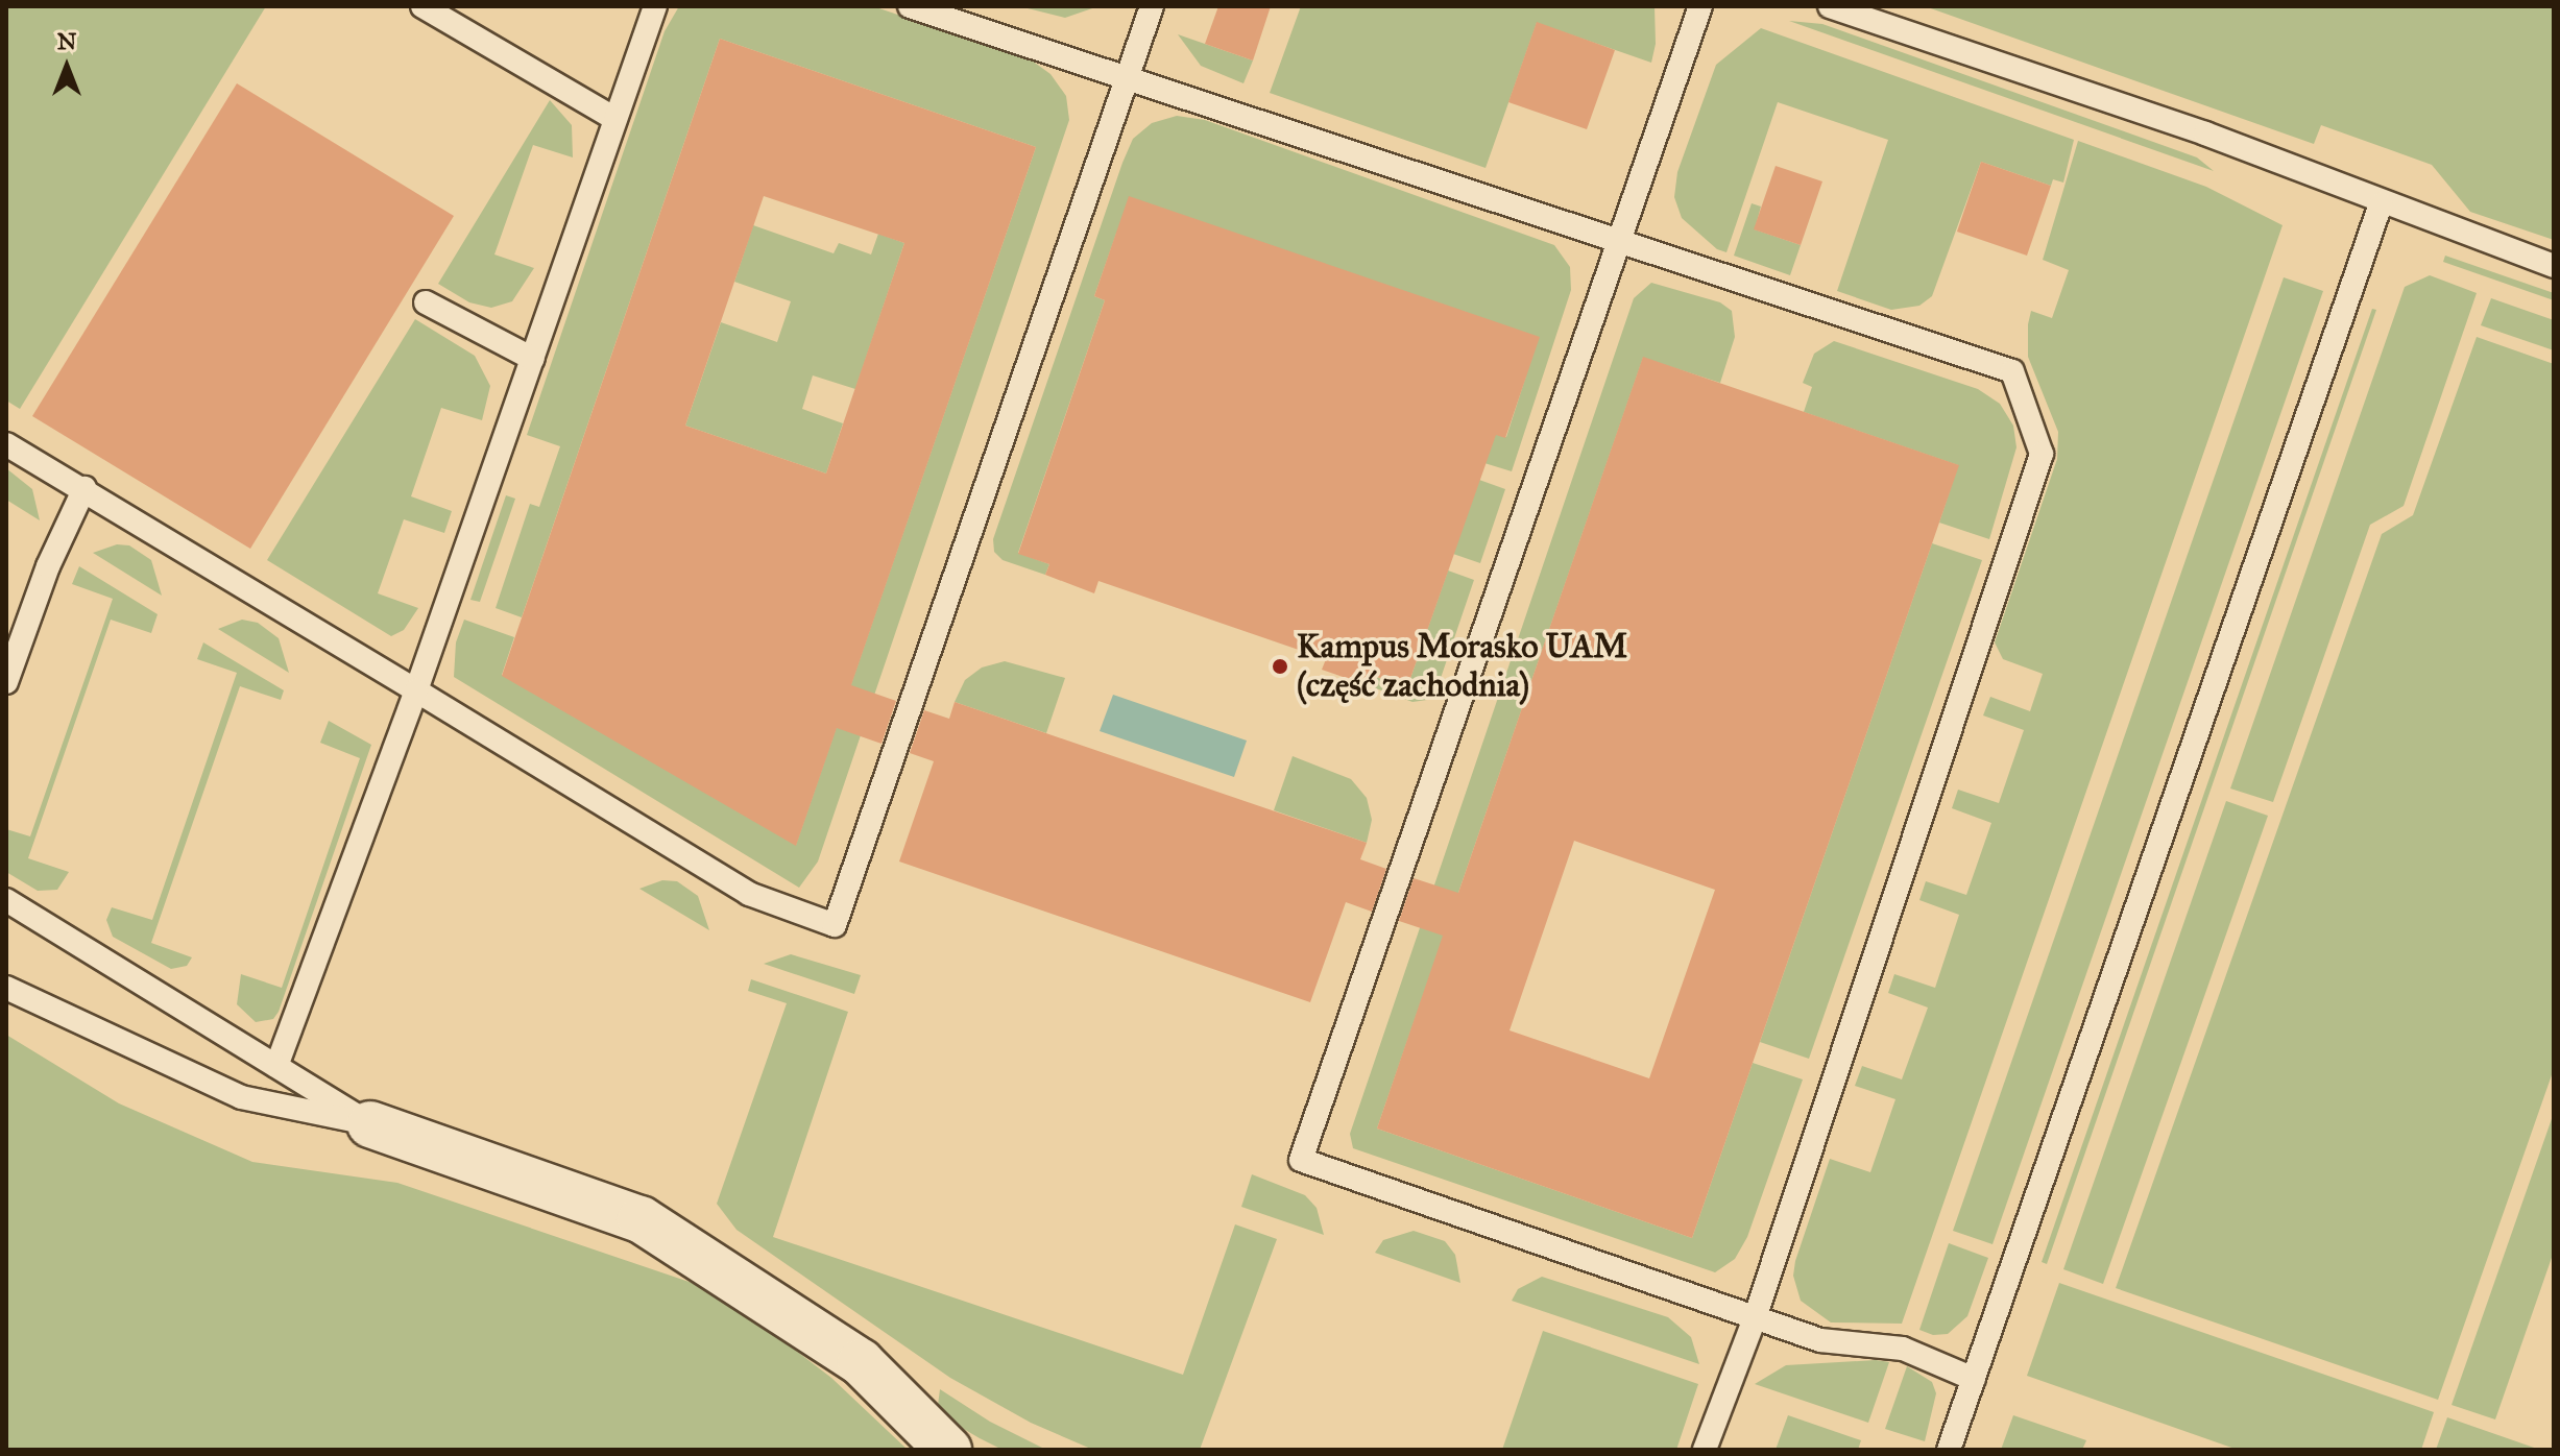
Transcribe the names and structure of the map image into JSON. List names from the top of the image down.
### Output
{
  "places": ["Kampus Morasko UAM (część zachodnia)"],
  "north": "top"
}
